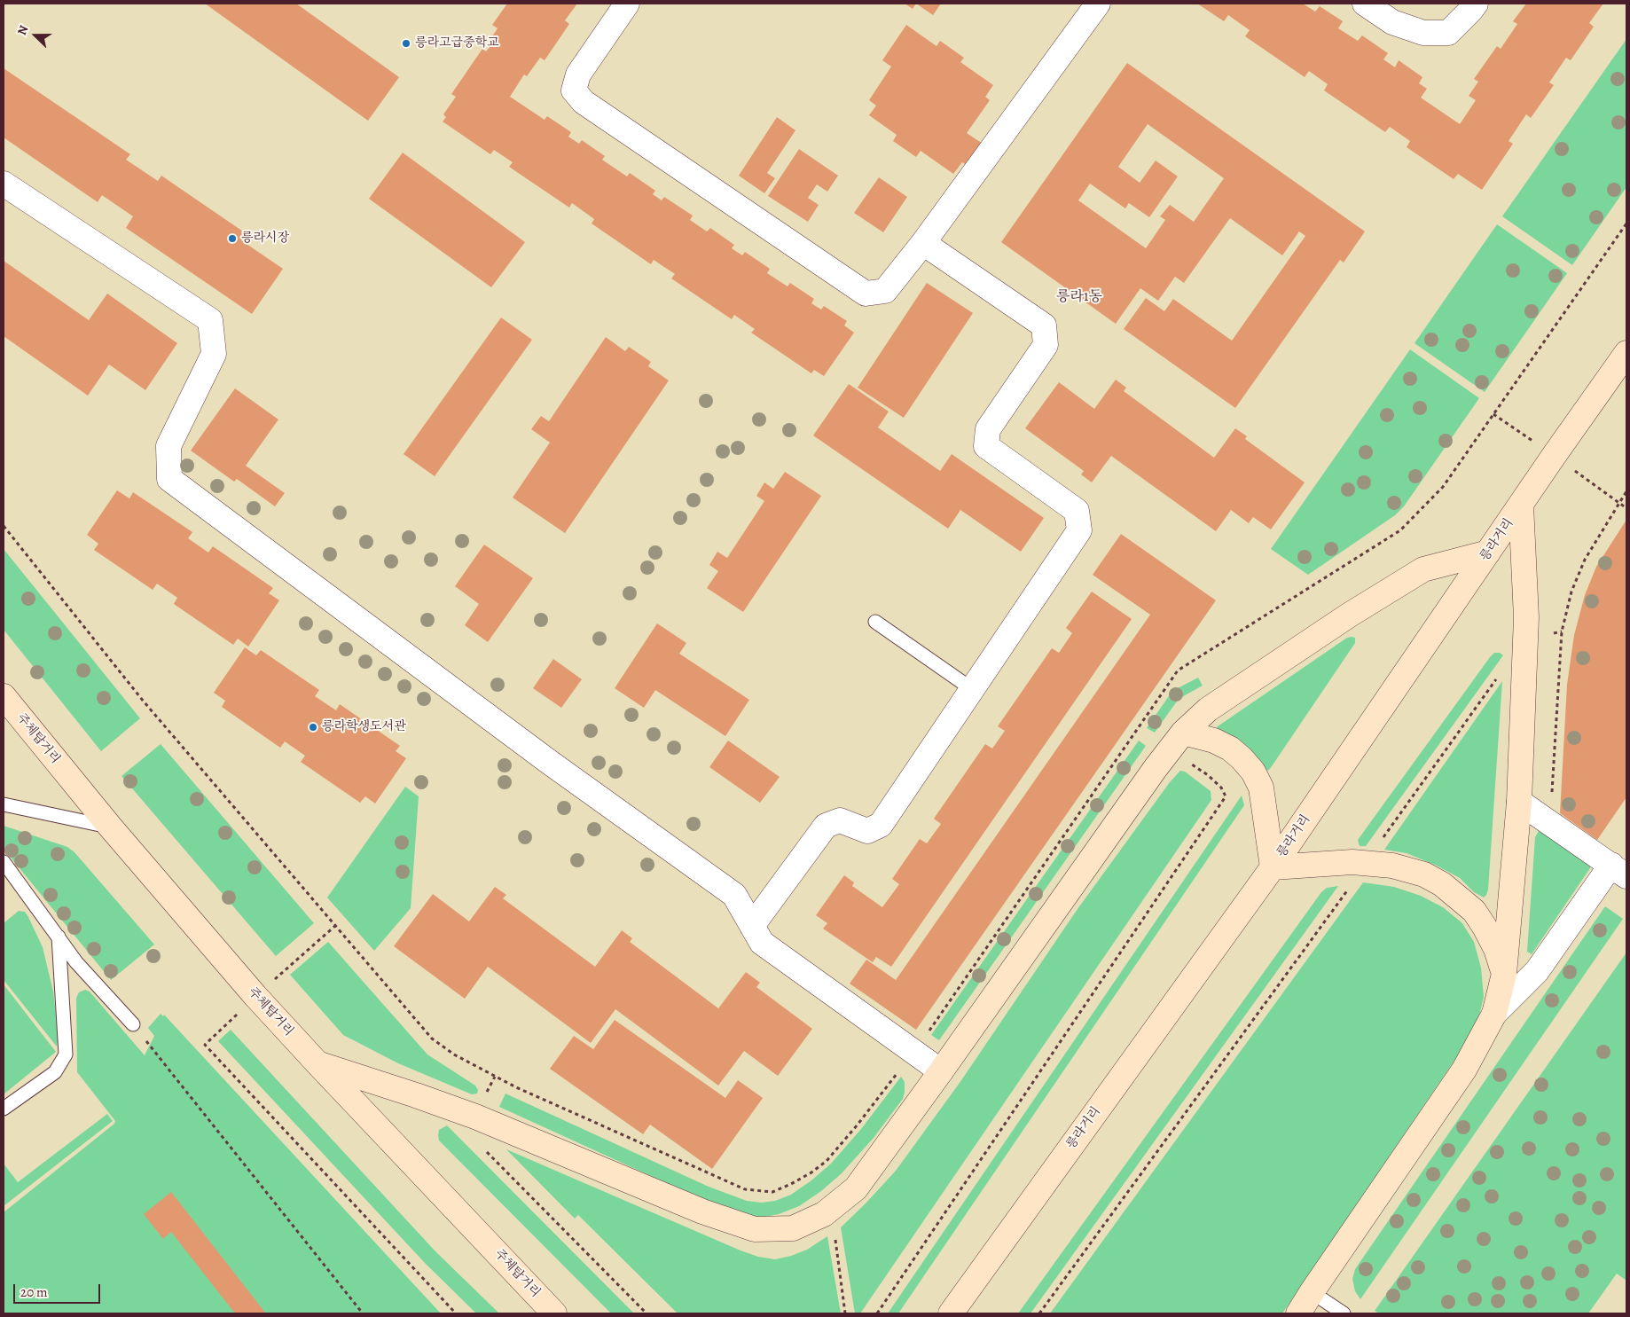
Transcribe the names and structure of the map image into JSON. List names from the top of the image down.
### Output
{
  "streets": {
    "main road": ["릉라거리", "주체탑거리"]
  },
  "districts": ["릉라1동"],
  "places": ["릉라고급중학교", "릉라시장", "릉라학생도서관"],
  "scale_bar": "20 m",
  "north": "left"
}
